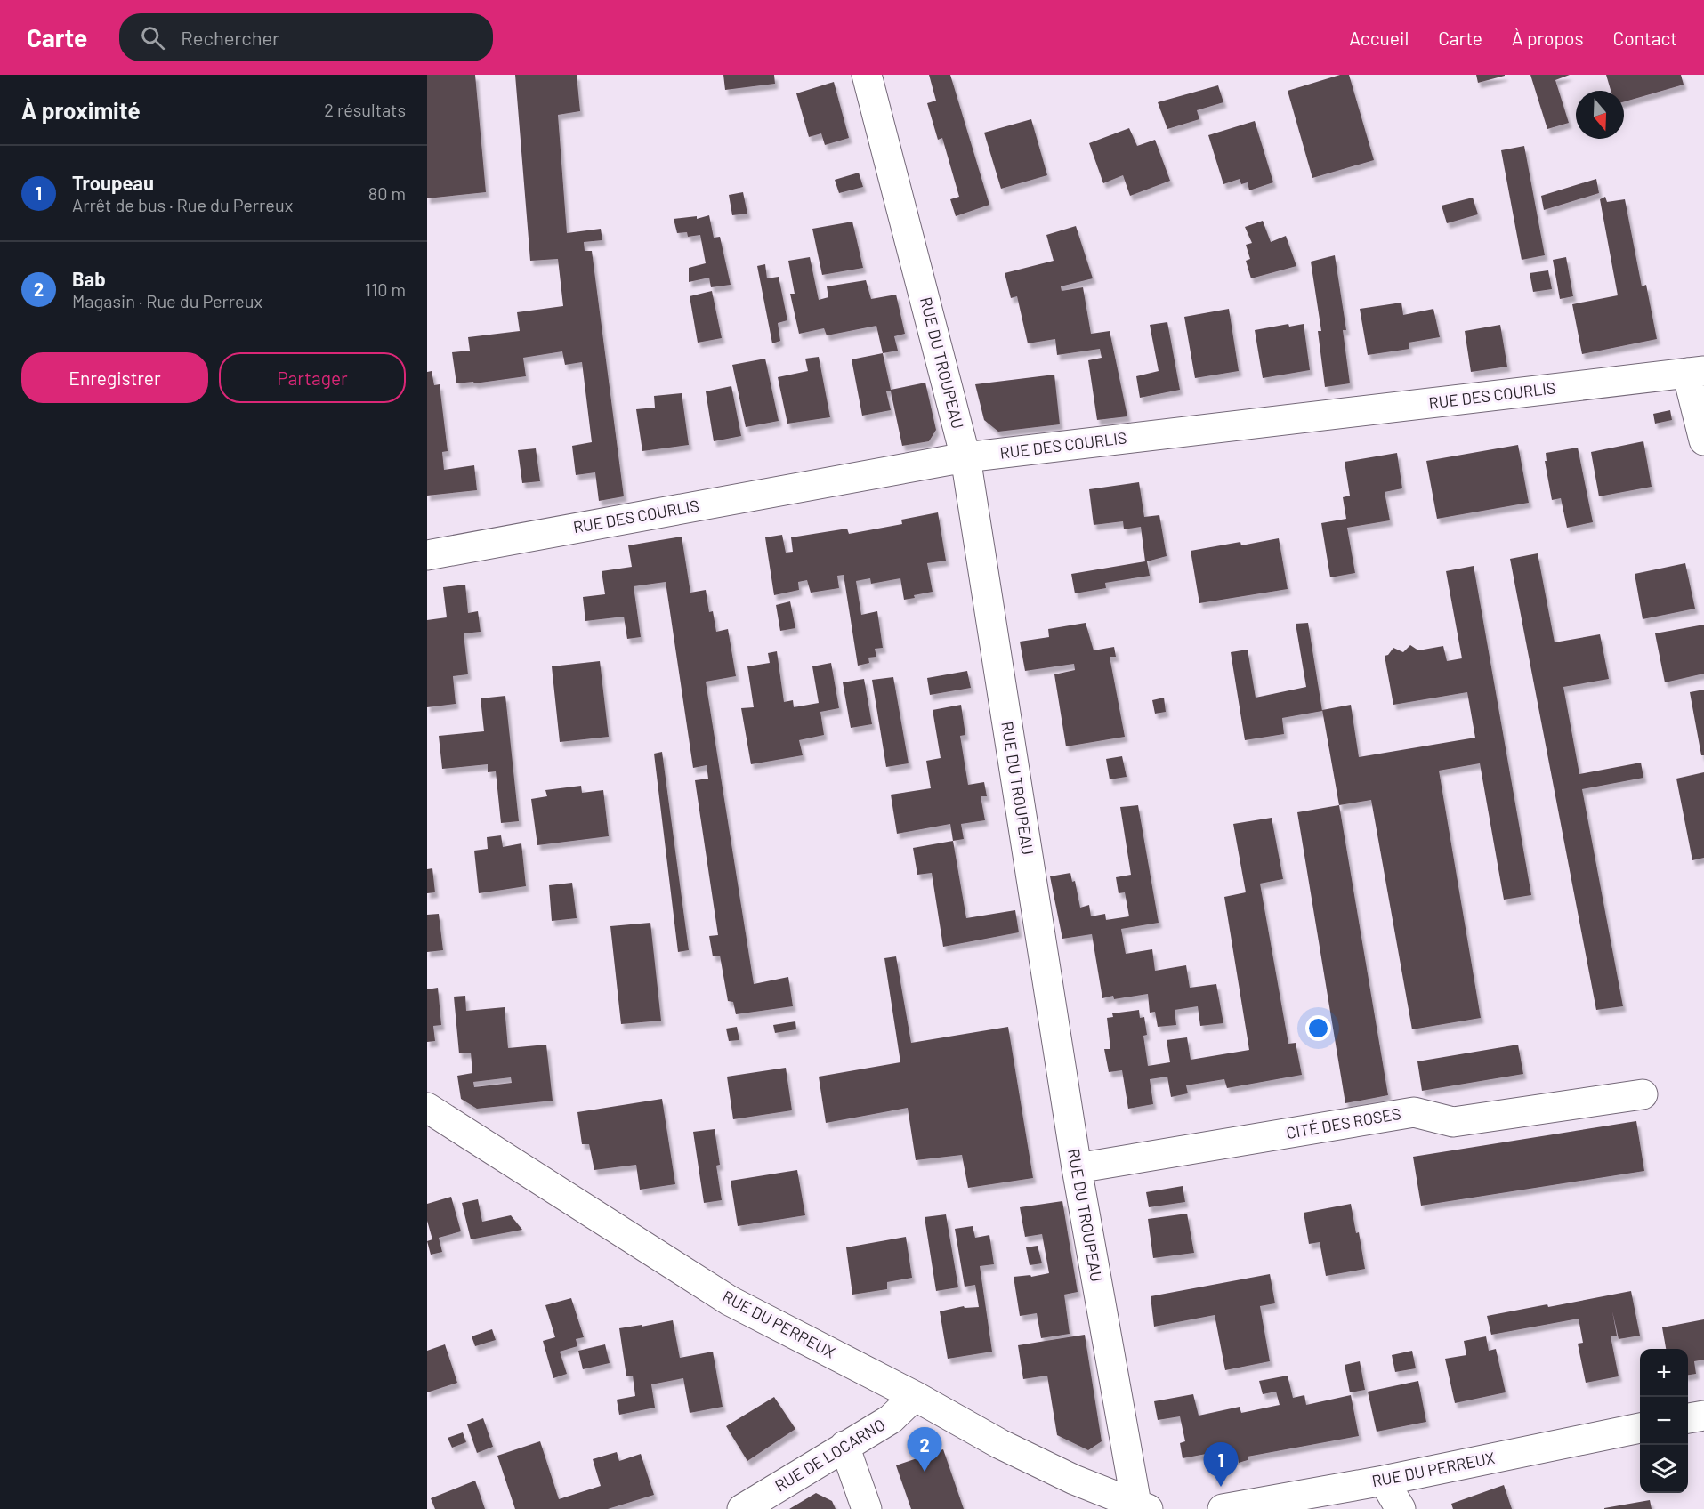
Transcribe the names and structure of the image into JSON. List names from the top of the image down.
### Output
{
  "streets": {
    "street": [
      "RUE DU TROUPEAU",
      "RUE DES COURLIS",
      "CITÉ DES ROSES",
      "RUE DU PERREUX",
      "RUE DE LOCARNO"
    ]
  },
  "crossings": [
    ["RUE DU TROUPEAU", "RUE DES COURLIS"],
    ["RUE DU TROUPEAU", "CITÉ DES ROSES"],
    ["RUE DU TROUPEAU", "RUE DU PERREUX"],
    ["RUE DU PERREUX", "RUE DE LOCARNO"]
  ],
  "north": "bottom",
  "page": {
    "header": "Carte",
    "search": "Rechercher",
    "nav": [
      "Accueil",
      "Carte",
      "À propos",
      "Contact"
    ],
    "heading": ["À proximité", "2 résultats"],
    "list": [
      {
        "mark": "1",
        "name": "Troupeau",
        "note": "Arrêt de bus · Rue du Perreux",
        "value": "80 m"
      },
      {
        "mark": "2",
        "name": "Bab",
        "note": "Magasin · Rue du Perreux",
        "value": "110 m"
      }
    ],
    "buttons": ["Enregistrer", "Partager"],
    "map_buttons": ["+", "−"],
    "pins": ["2", "1"]
  }
}
